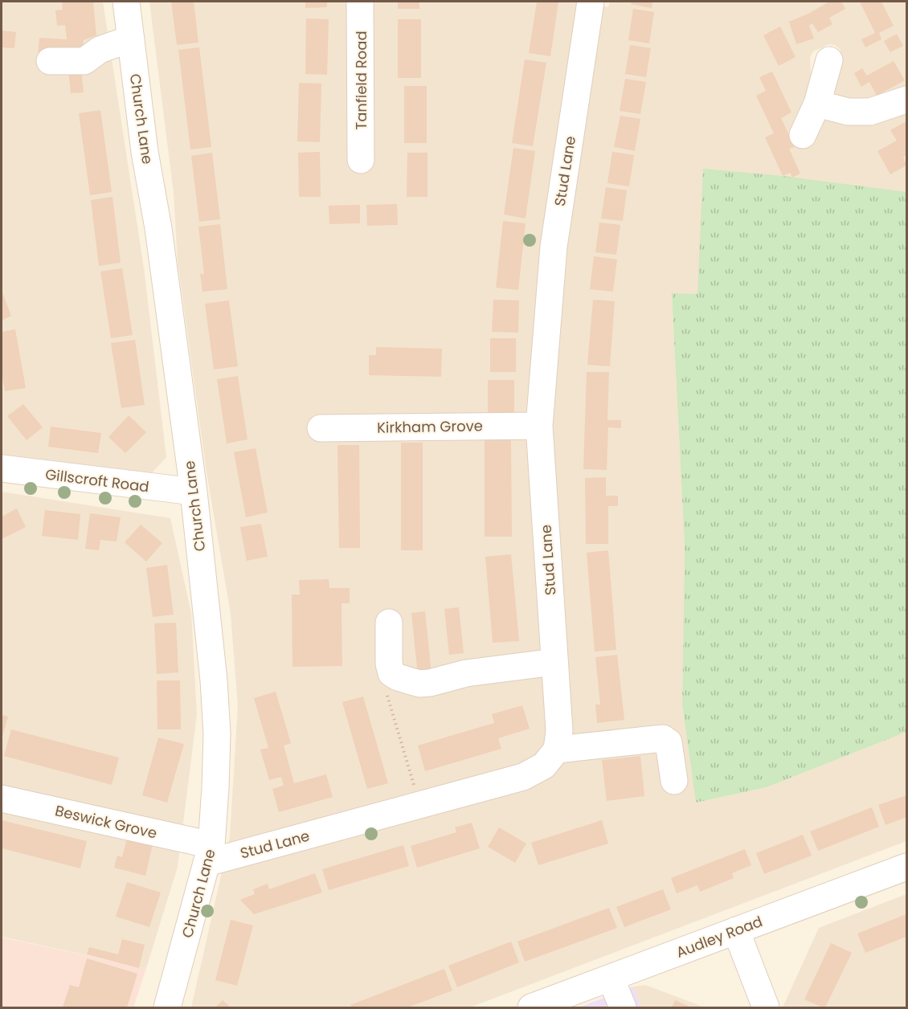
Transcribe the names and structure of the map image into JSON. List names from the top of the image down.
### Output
{
  "streets": {
    "street": [
      "Tanfield Road",
      "Church Lane",
      "Stud Lane",
      "Kirkham Grove",
      "Gillscroft Road",
      "Beswick Grove",
      "Audley Road"
    ]
  },
  "crossings": [
    ["Church Lane", "Stud Lane"],
    ["Church Lane", "Gillscroft Road"],
    ["Church Lane", "Beswick Grove"],
    ["Stud Lane", "Kirkham Grove"],
    ["Stud Lane", "Beswick Grove"]
  ]
}
